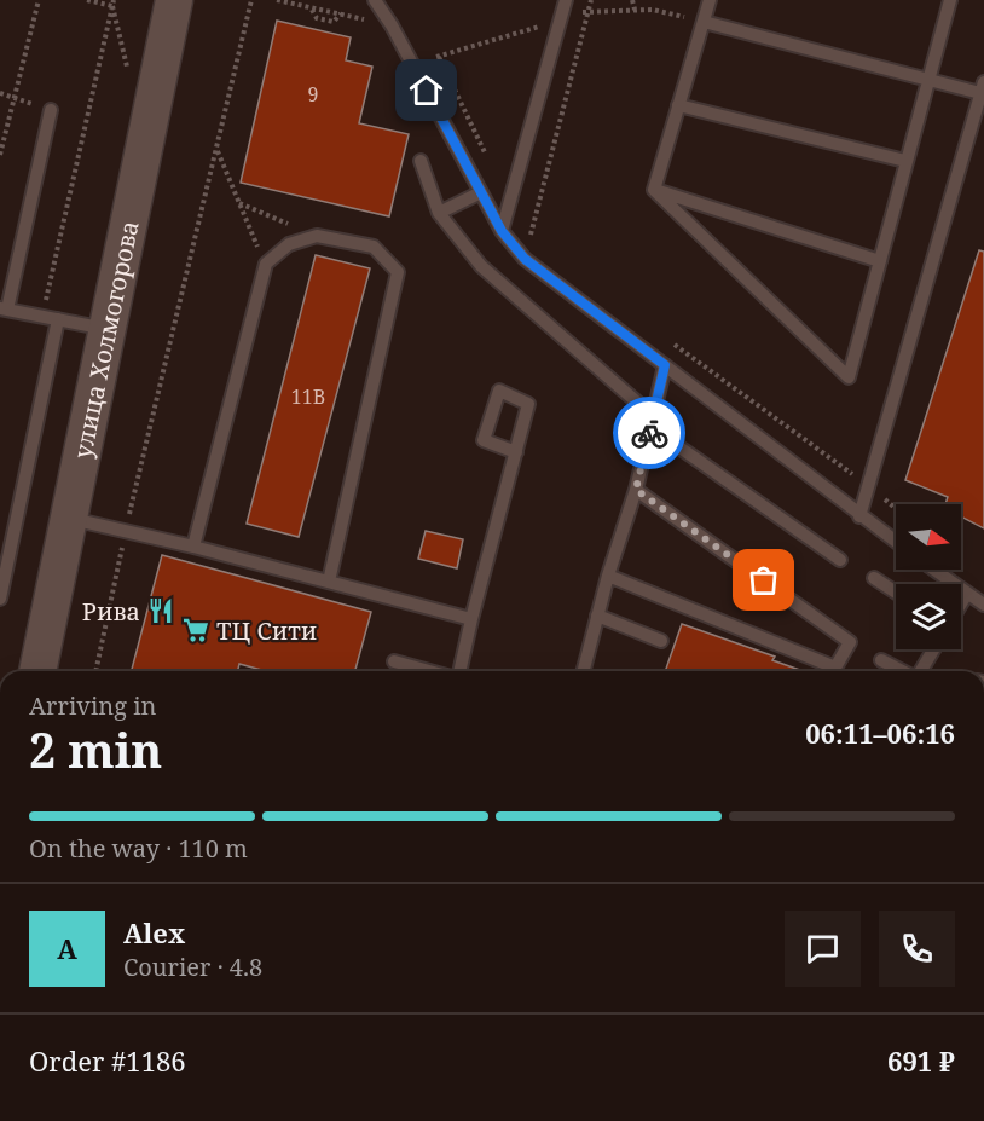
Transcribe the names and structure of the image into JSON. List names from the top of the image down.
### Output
{
  "streets": {
    "main road": ["улица Холмогорова"]
  },
  "places": {
    "restaurant": ["Рива"],
    "supermarket": ["ТЦ Сити"]
  },
  "house_numbers": ["9", "11В"],
  "north": "right",
  "page": {
    "heading": ["2 min", "Arriving in", "06:11–06:16"],
    "panel": [
      "Alex",
      "Courier · 4.8",
      "Order #1186",
      "691 ₽"
    ],
    "bar": "On the way · 110 m",
    "round": "A"
  }
}
